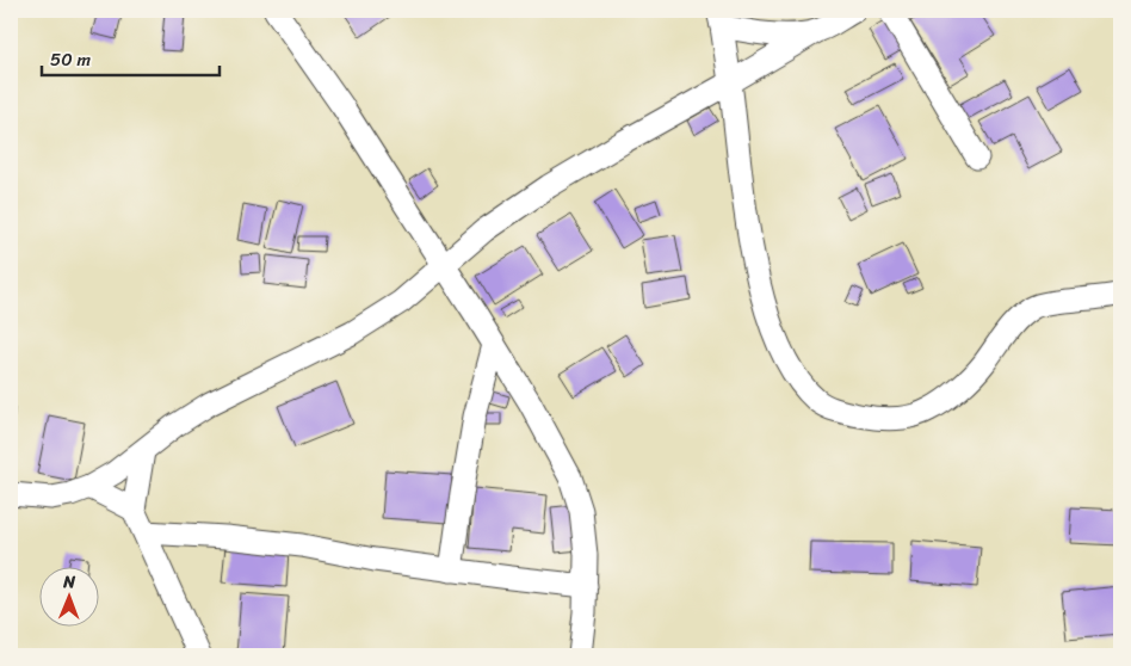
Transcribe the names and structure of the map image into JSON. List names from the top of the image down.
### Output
{
  "scale_bar": "50 m",
  "north": "top"
}
